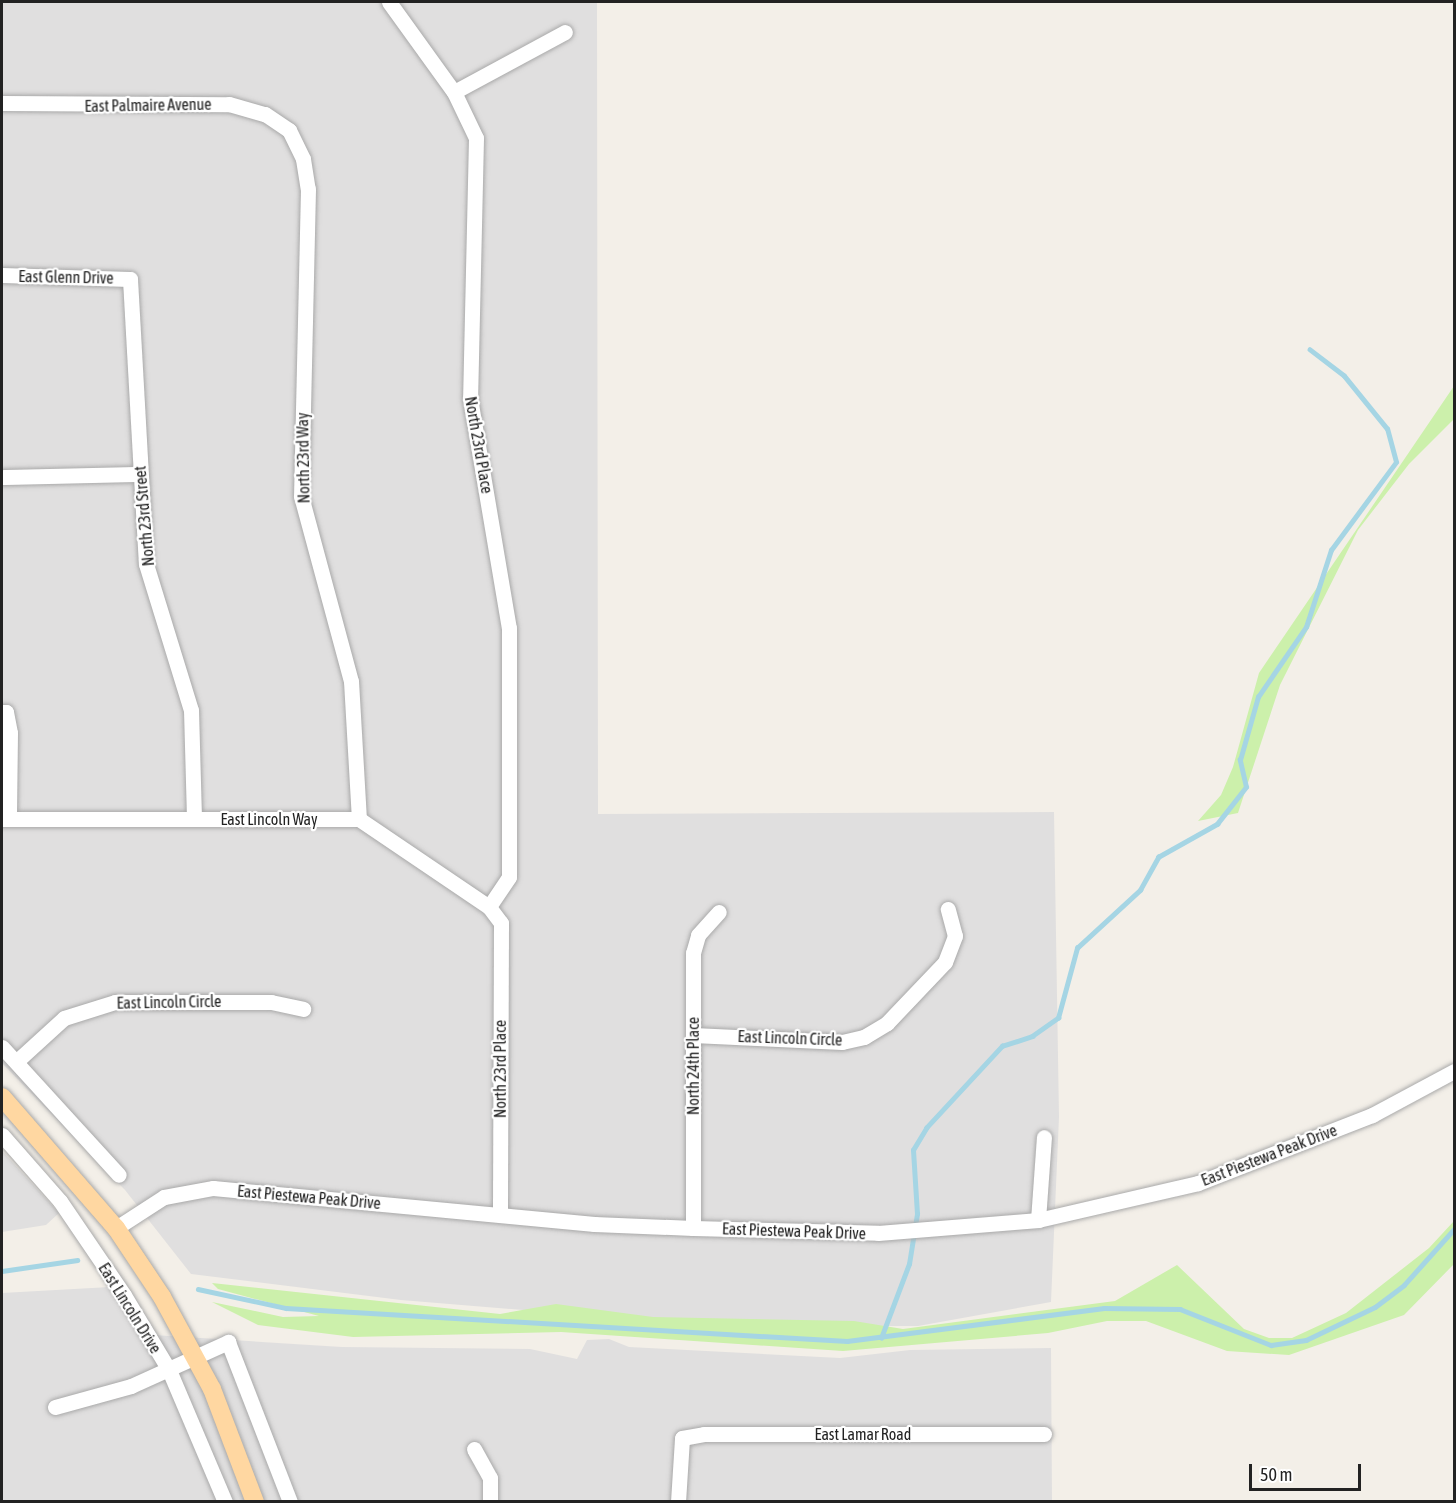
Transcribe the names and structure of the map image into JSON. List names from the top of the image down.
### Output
{
  "streets": {
    "main road": ["East Lincoln Drive"],
    "street": [
      "East Palmaire Avenue",
      "East Glenn Drive",
      "North 23rd Place",
      "North 23rd Way",
      "North 23rd Street",
      "East Lincoln Way",
      "East Lincoln Circle",
      "North 24th Place",
      "East Piestewa Peak Drive",
      "East Lamar Road"
    ]
  },
  "crossings": [
    ["East Palmaire Avenue", "North 23rd Way"],
    ["East Glenn Drive", "North 23rd Street"],
    ["North 23rd Place", "East Piestewa Peak Drive"],
    ["North 23rd Way", "East Lincoln Way"],
    ["North 23rd Street", "East Lincoln Way"],
    ["East Lincoln Circle", "North 24th Place"],
    ["North 24th Place", "East Piestewa Peak Drive"],
    ["East Piestewa Peak Drive", "East Lincoln Drive"]
  ],
  "scale_bar": "50 m"
}
